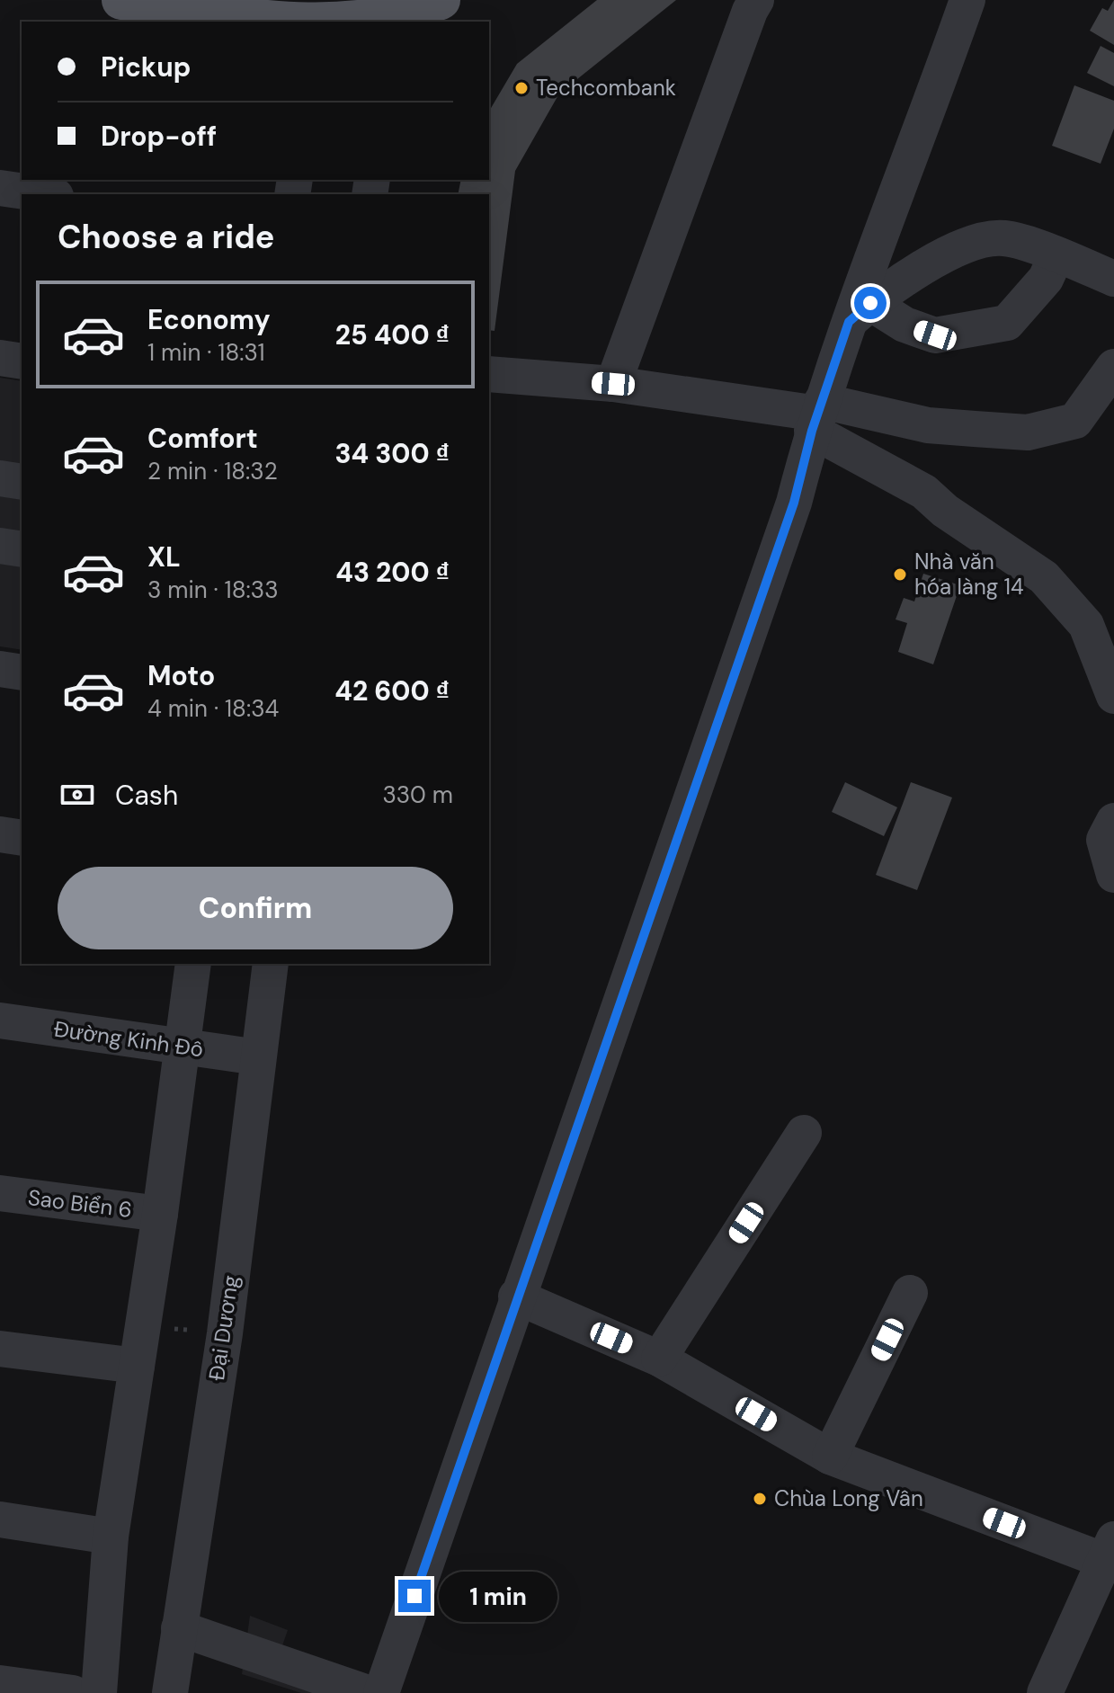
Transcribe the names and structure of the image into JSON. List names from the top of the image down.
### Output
{
  "streets": {
    "street": ["Đường Kinh Đô", "Sao Biển 6", "Đại Dương"]
  },
  "crossings": [
    ["Đường Kinh Đô", "Đại Dương"]
  ],
  "places": ["Techcombank", "Nhà văn hóa làng 14", "Chùa Long Vân"],
  "page": {
    "banner": ["Pickup", "Drop-off"],
    "heading": "Choose a ride",
    "list": [
      {
        "name": "Economy",
        "note": "1 min · 18:31",
        "value": "25 400 ₫"
      },
      {
        "name": "Comfort",
        "note": "2 min · 18:32",
        "value": "34 300 ₫"
      },
      {
        "name": "XL",
        "note": "3 min · 18:33",
        "value": "43 200 ₫"
      },
      {
        "name": "Moto",
        "note": "4 min · 18:34",
        "value": "42 600 ₫"
      }
    ],
    "pay": ["Cash", "330 m"],
    "buttons": "Confirm",
    "bubble": "1 min"
  }
}
